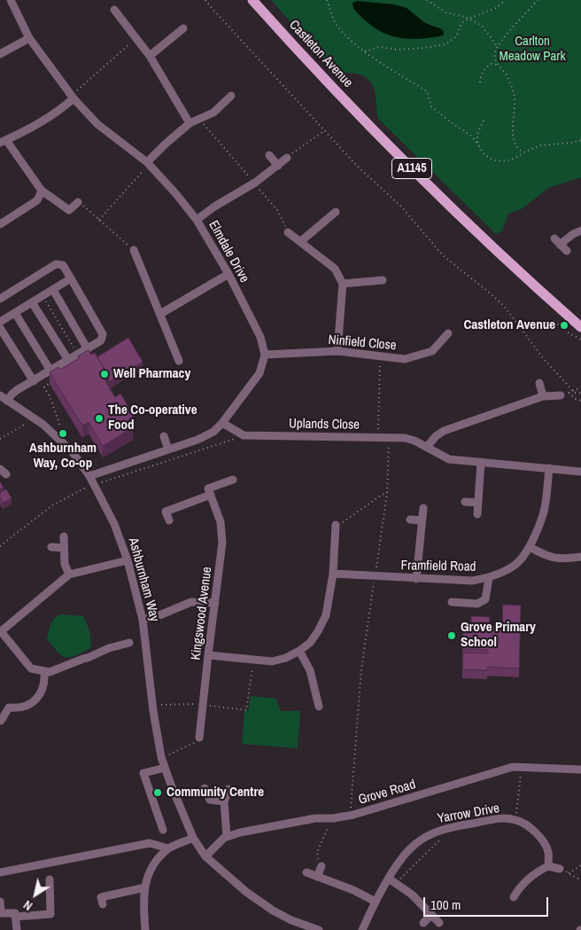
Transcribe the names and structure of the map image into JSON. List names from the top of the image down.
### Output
{
  "streets": {
    "main road": ["Castleton Avenue", "A1145"],
    "street": [
      "Elmdale Drive",
      "Ninfield Close",
      "Uplands Close",
      "Framfield Road",
      "Ashburnham Way",
      "Kingswood Avenue",
      "Grove Road",
      "Yarrow Drive"
    ]
  },
  "crossings": [
    ["Elmdale Drive", "Ninfield Close"],
    ["Uplands Close", "Framfield Road"],
    ["Ashburnham Way", "Grove Road"]
  ],
  "parks": ["Carlton Meadow Park"],
  "places": [
    "Castleton Avenue",
    "Well Pharmacy",
    "The Co-operative Food",
    "Ashburnham Way, Co-op",
    "Grove Primary School",
    "Community Centre"
  ],
  "scale_bar": "100 m",
  "north": "bottom left"
}
